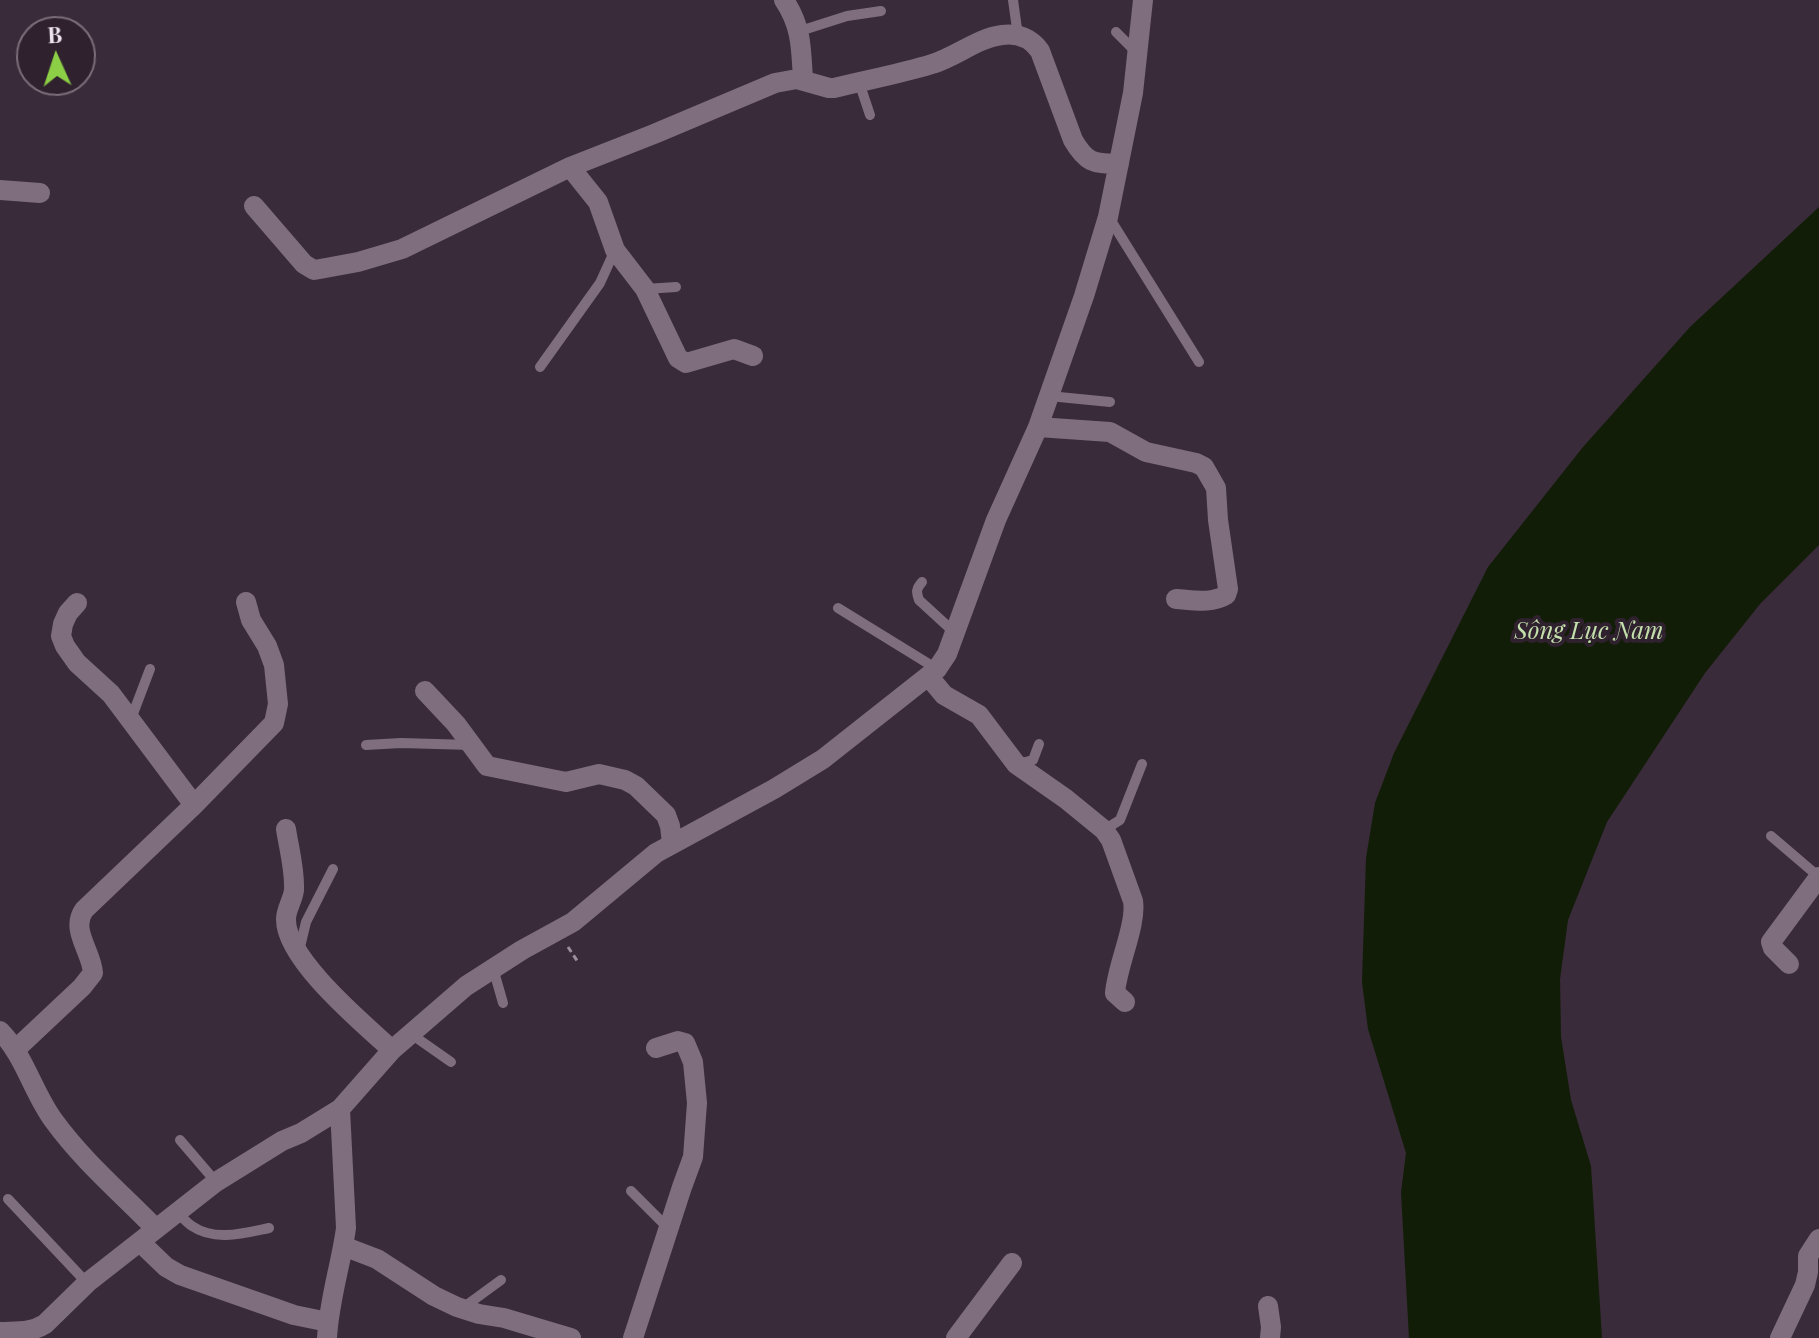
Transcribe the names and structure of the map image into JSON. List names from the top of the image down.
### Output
{
  "water": ["Sông Lục Nam"],
  "north": "top"
}
